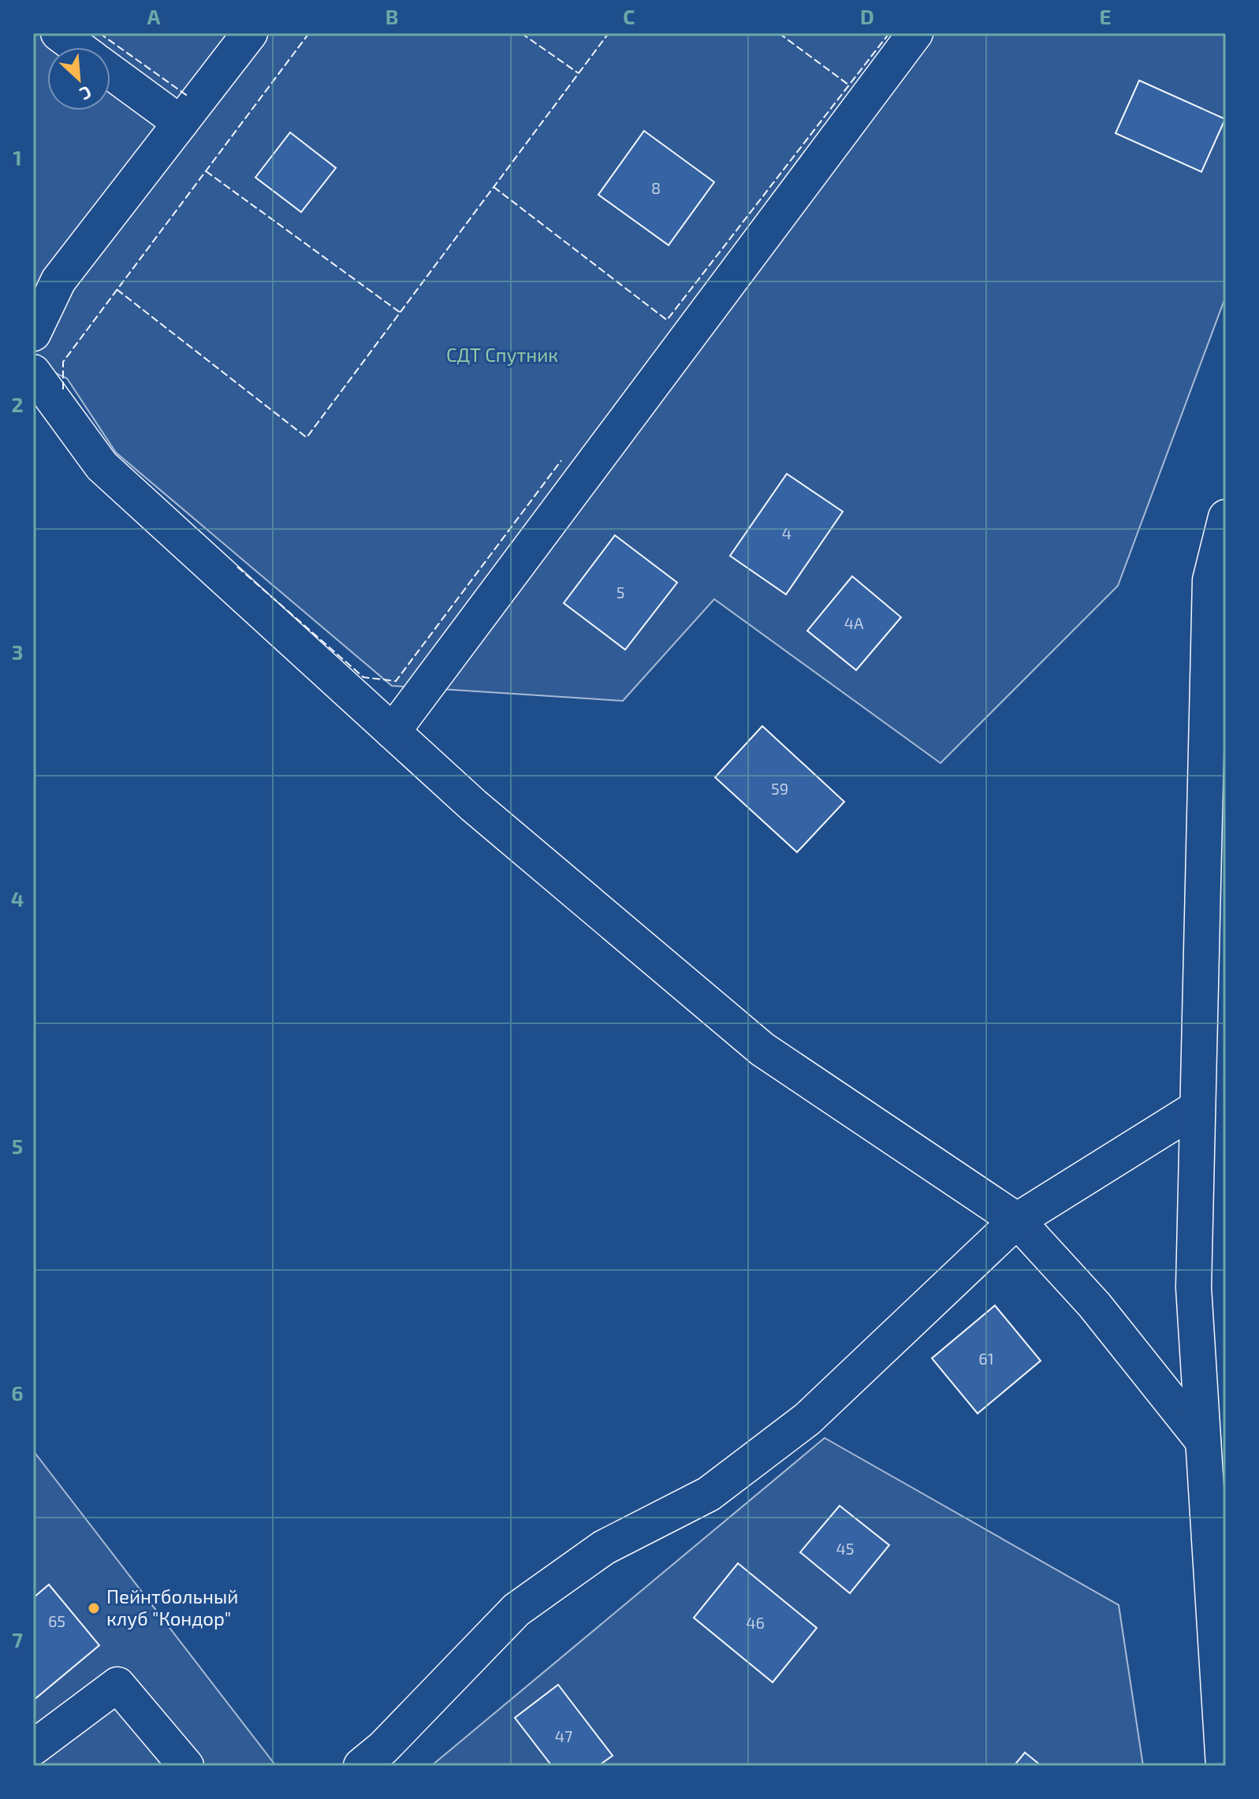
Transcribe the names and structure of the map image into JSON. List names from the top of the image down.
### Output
{
  "parks": ["СДТ Спутник"],
  "places": ["Пейнтбольный клуб \"Кондор\""],
  "house_numbers": [
    "8",
    "4",
    "5",
    "4А",
    "59",
    "61",
    "45",
    "65",
    "46",
    "47"
  ],
  "north": "bottom right",
  "grid": {
    "columns": [
      "A",
      "B",
      "C",
      "D",
      "E"
    ],
    "rows": [
      "1",
      "2",
      "3",
      "4",
      "5",
      "6",
      "7"
    ]
  }
}
